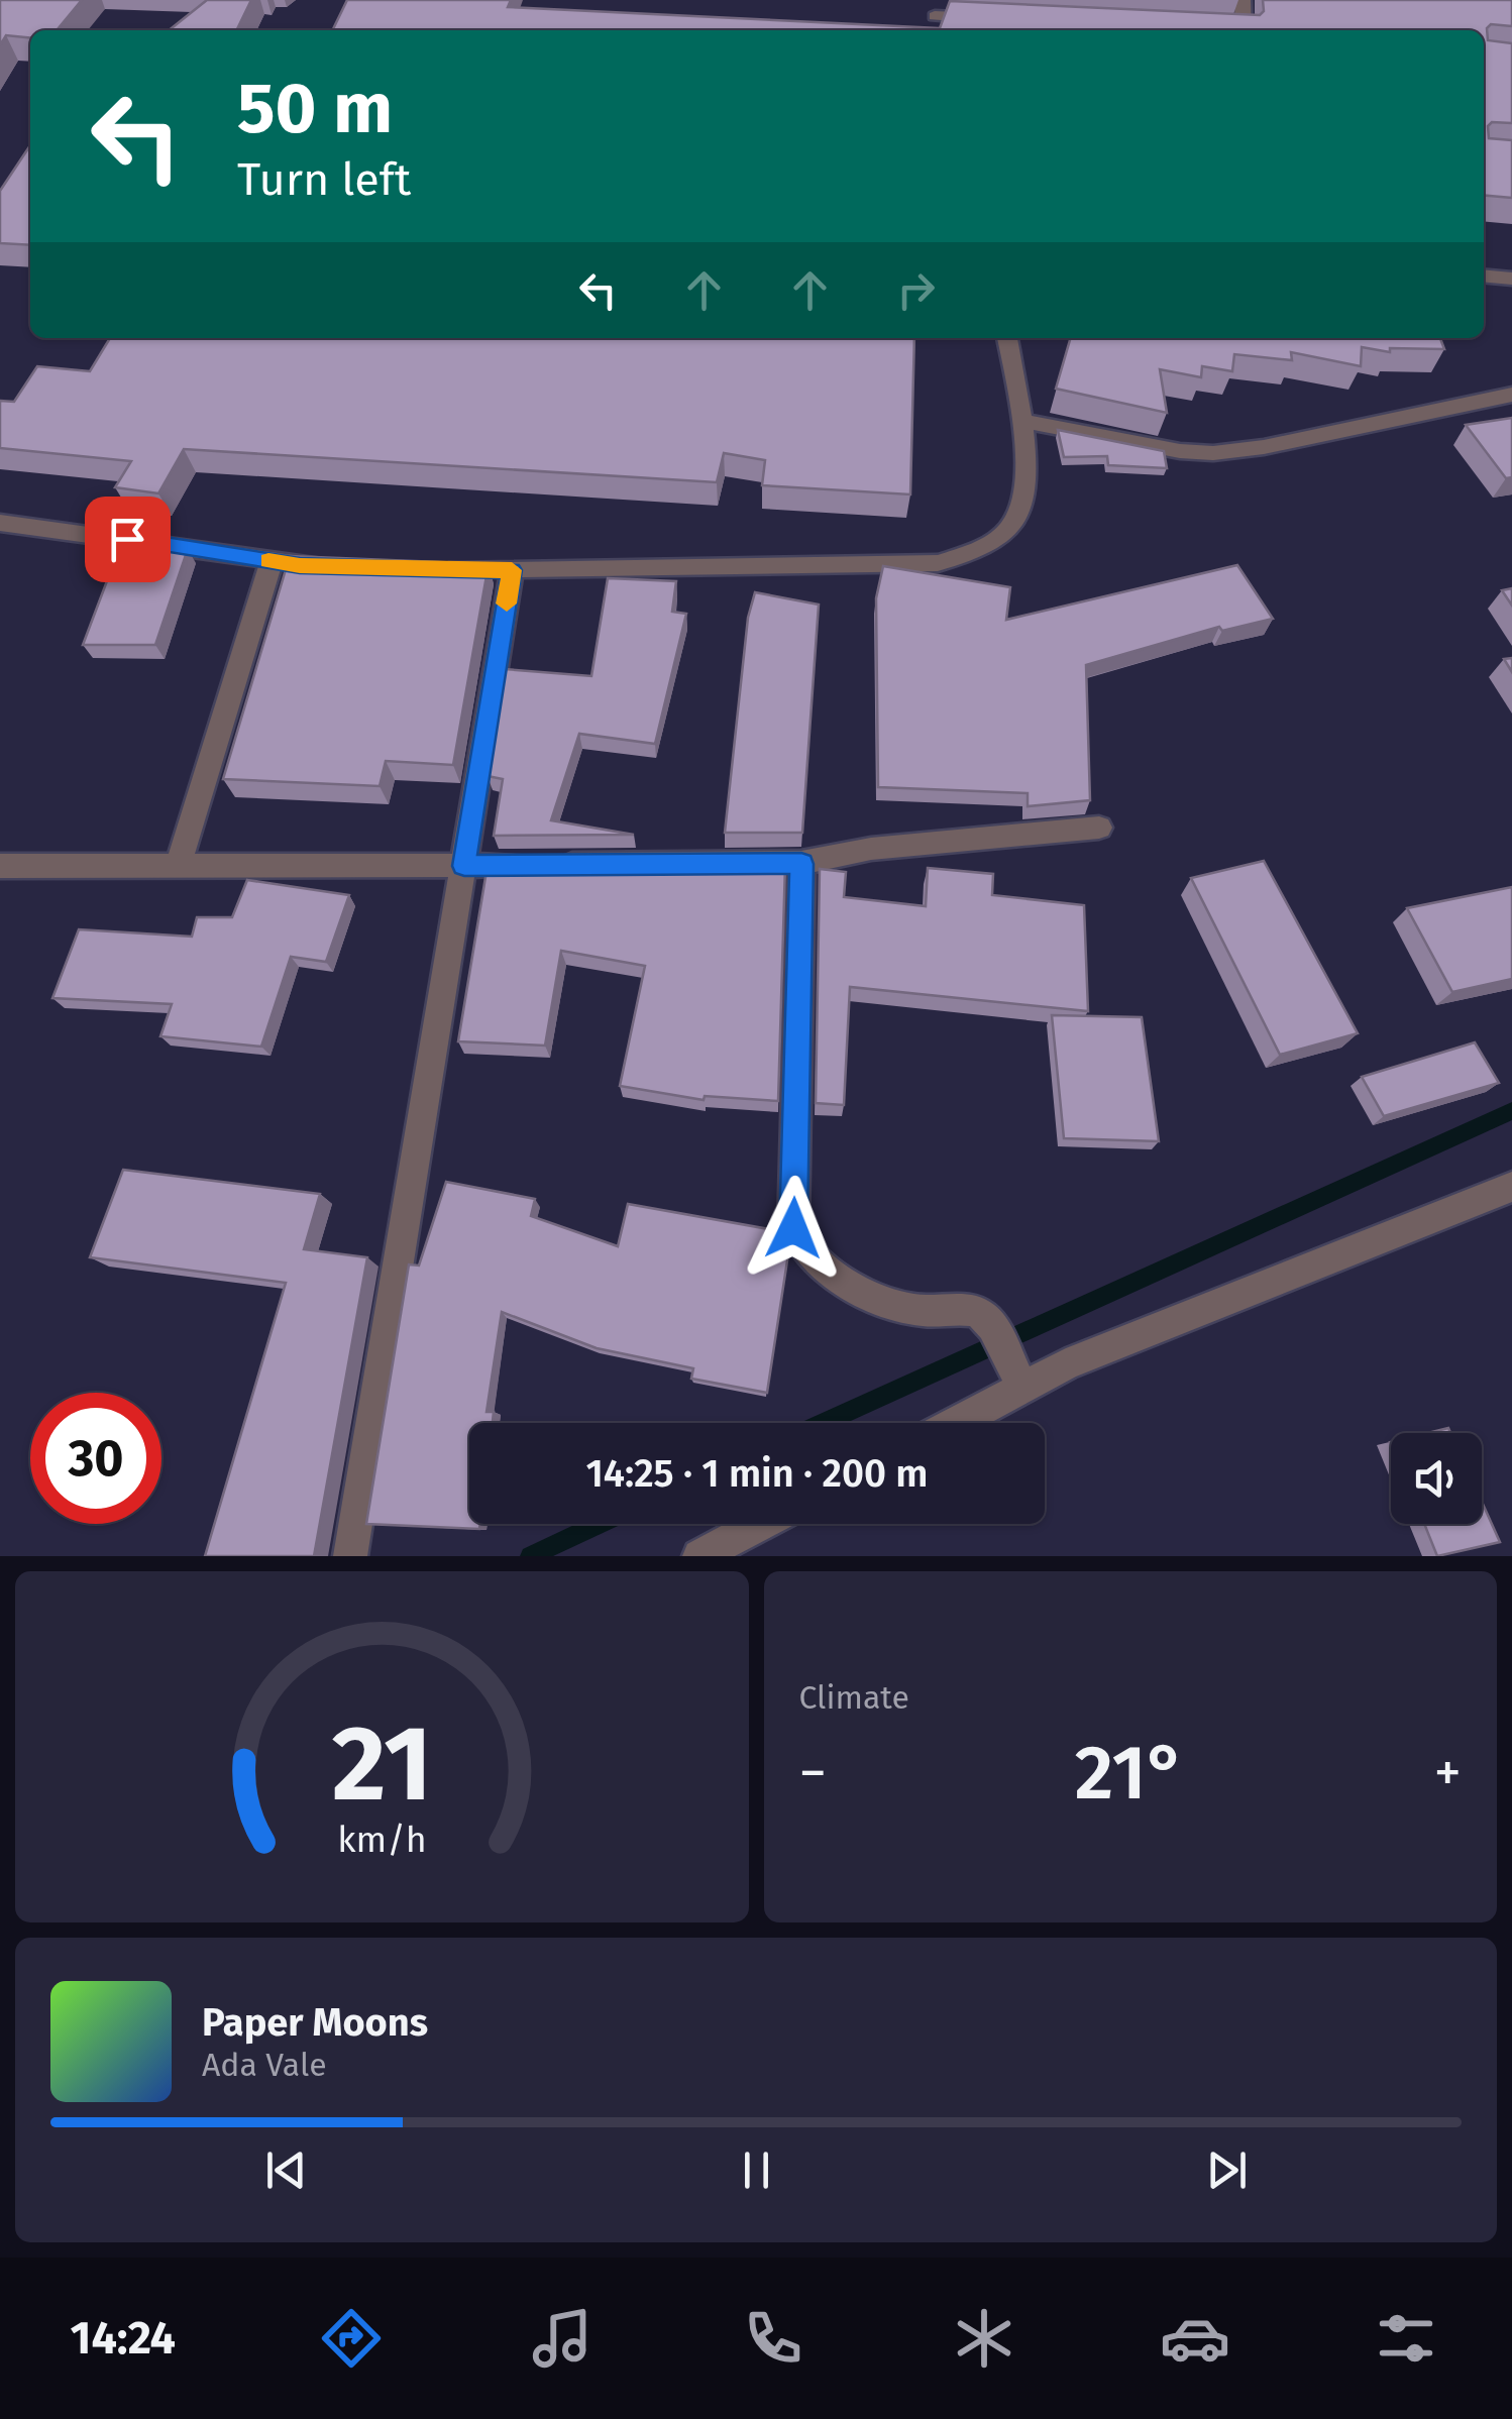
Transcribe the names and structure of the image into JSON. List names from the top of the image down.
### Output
{
  "page": {
    "turn": ["50 m", "Turn left"],
    "limit": "30",
    "trip": "14:25 · 1 min · 200 m",
    "tile": "Climate",
    "heat": ["−", "21°", "+"],
    "song": ["Paper Moons", "Ada Vale"],
    "tabs": "14:24",
    "gauge": ["21", "km/h"]
  }
}
